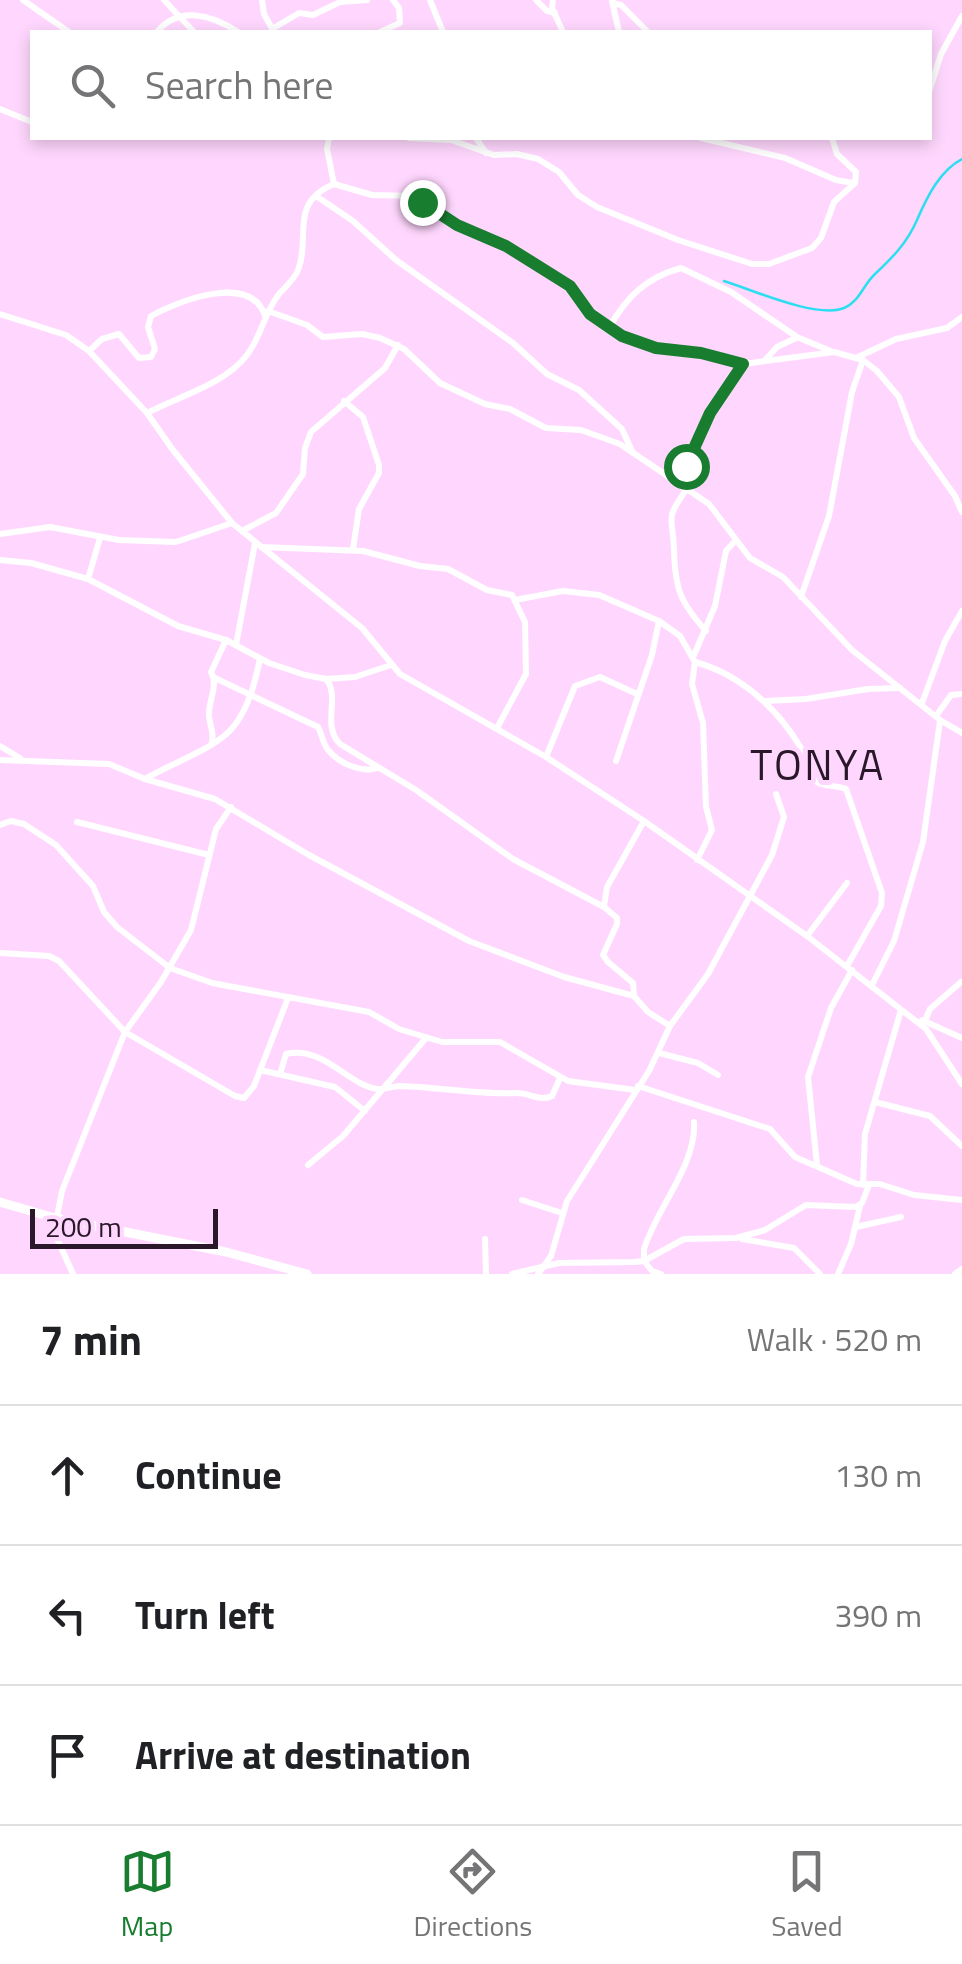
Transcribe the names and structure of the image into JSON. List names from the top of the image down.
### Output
{
  "districts": ["TONYA"],
  "scale_bar": "200 m",
  "page": {
    "search": "Search here",
    "scale": "200 m",
    "heading": ["7 min", "Walk · 520 m"],
    "list": [
      ["Continue", "130 m"],
      ["Turn left", "390 m"],
      "Arrive at destination"
    ],
    "nav": ["Map", "Directions", "Saved"]
  }
}
